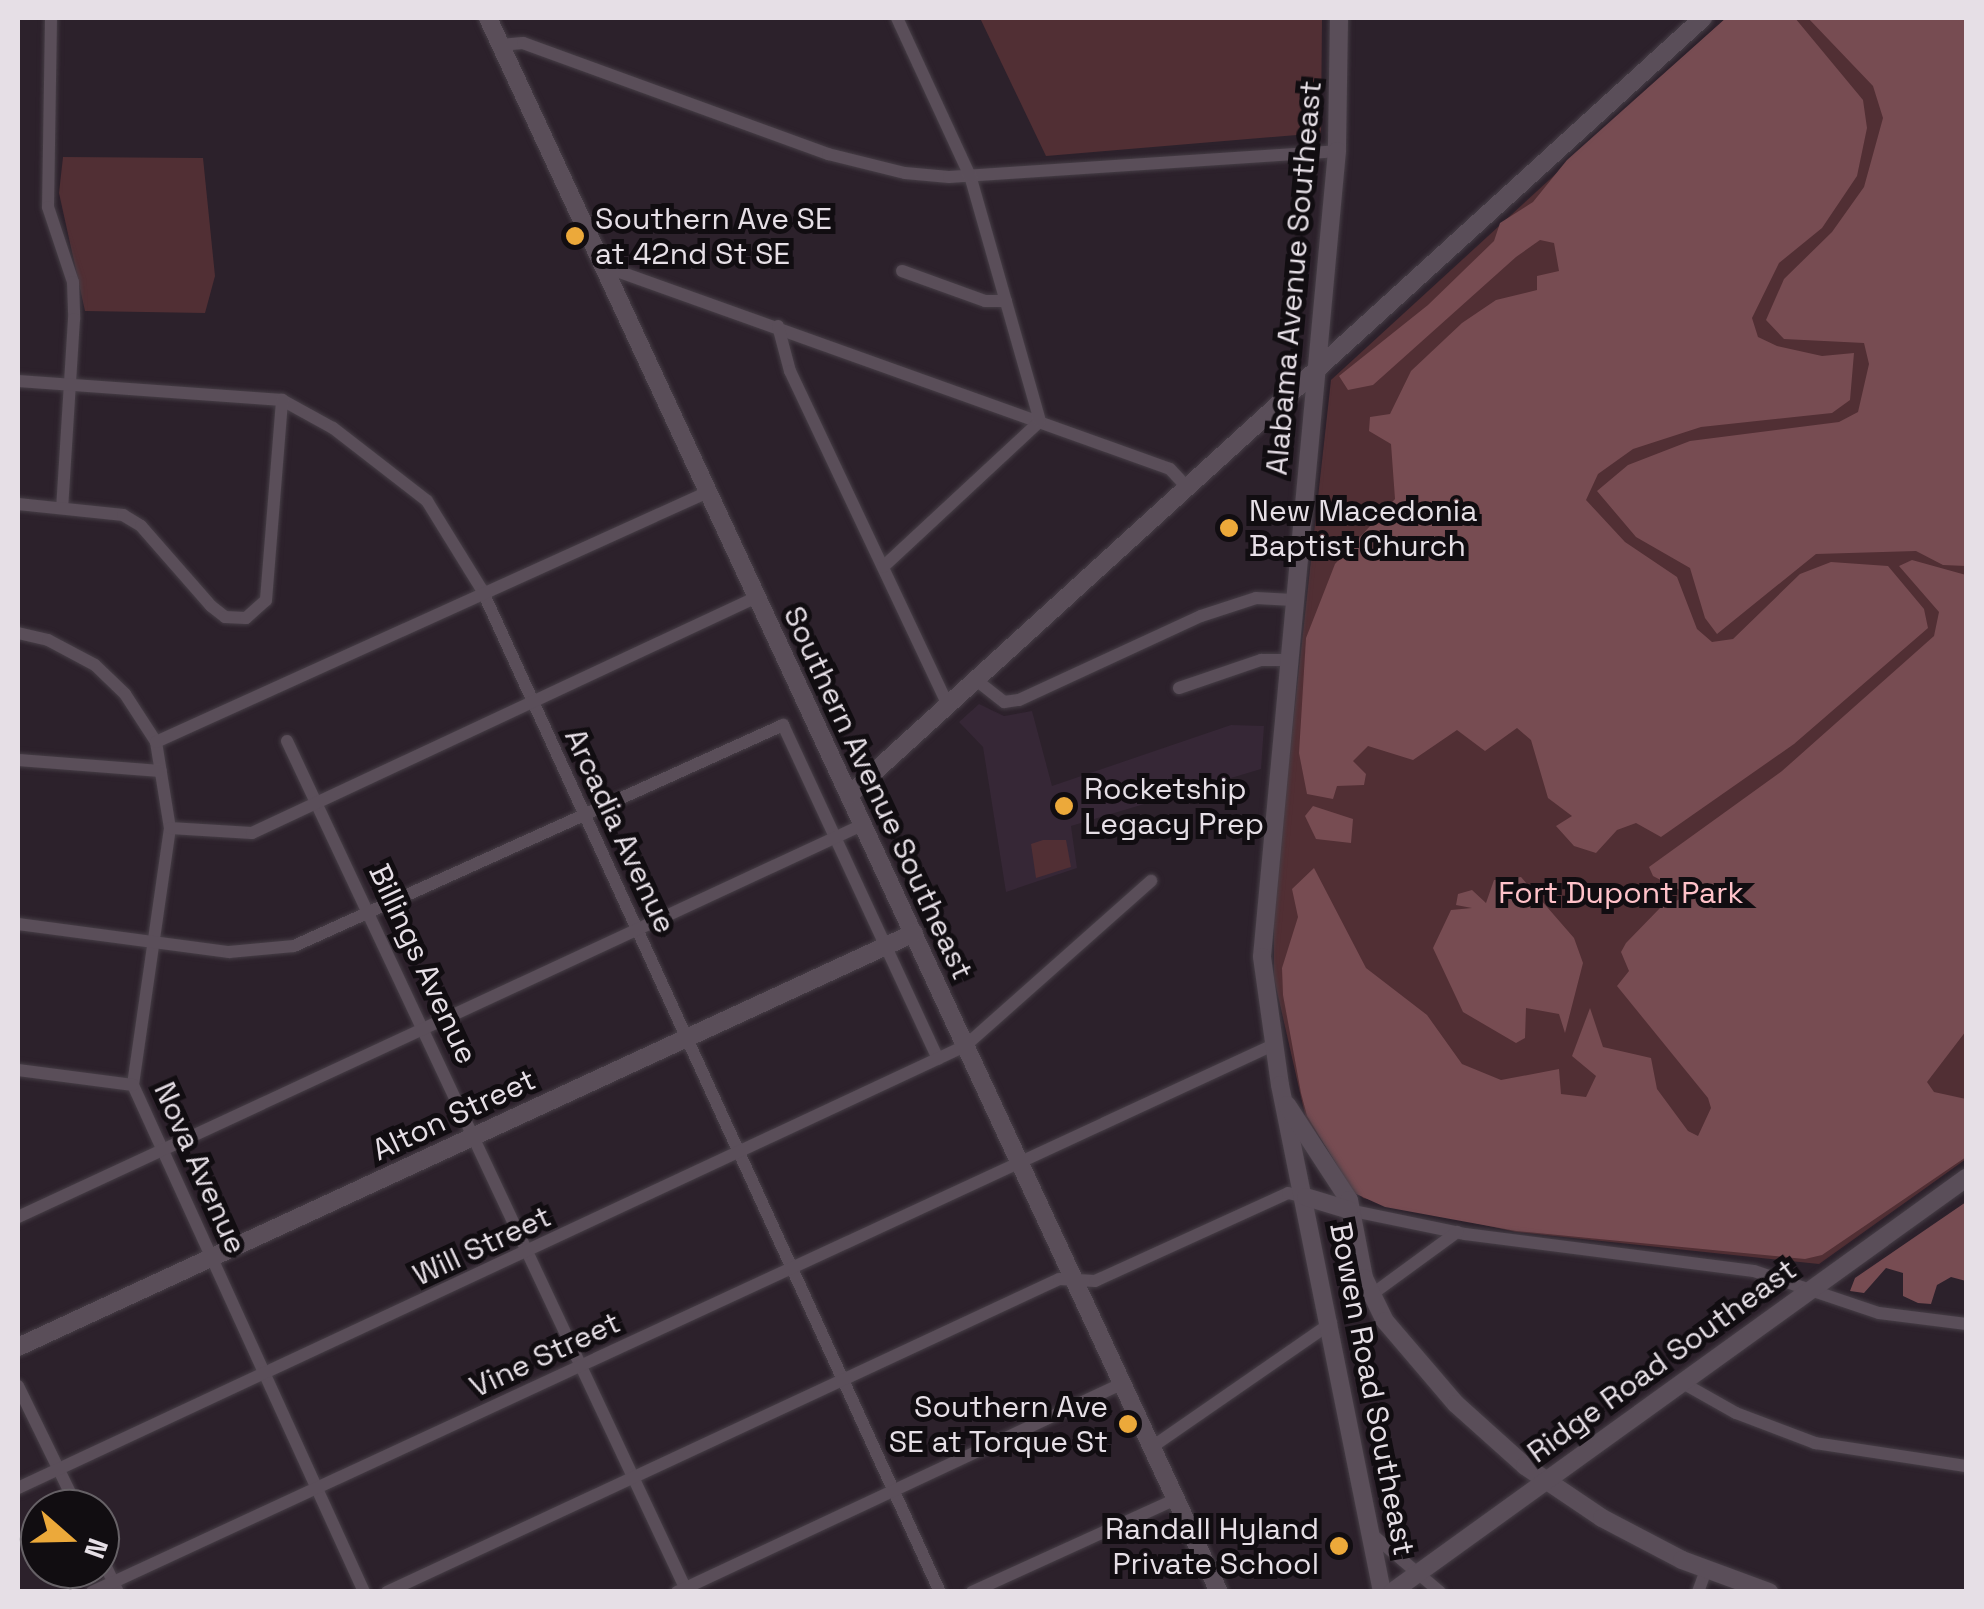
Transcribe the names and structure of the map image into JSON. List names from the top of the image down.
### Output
{
  "streets": {
    "street": [
      "Alabama Avenue Southeast",
      "Southern Avenue Southeast",
      "Arcadia Avenue",
      "Billings Avenue",
      "Alton Street",
      "Nova Avenue",
      "Will Street",
      "Vine Street",
      "Ridge Road Southeast",
      "Bowen Road Southeast"
    ]
  },
  "crossings": [
    ["Alabama Avenue Southeast", "Vine Street"],
    ["Alabama Avenue Southeast", "Bowen Road Southeast"],
    ["Southern Avenue Southeast", "Alton Street"],
    ["Southern Avenue Southeast", "Will Street"],
    ["Southern Avenue Southeast", "Vine Street"],
    ["Arcadia Avenue", "Alton Street"],
    ["Arcadia Avenue", "Will Street"],
    ["Arcadia Avenue", "Vine Street"],
    ["Billings Avenue", "Alton Street"],
    ["Billings Avenue", "Will Street"],
    ["Billings Avenue", "Vine Street"],
    ["Alton Street", "Nova Avenue"],
    ["Nova Avenue", "Will Street"],
    ["Nova Avenue", "Vine Street"]
  ],
  "parks": ["Fort Dupont Park"],
  "places": [
    "Southern Ave SE at 42nd St SE",
    "New Macedonia Baptist Church",
    "Rocketship Legacy Prep",
    "Southern Ave SE at Torque St",
    "Randall Hyland Private School"
  ],
  "north": "right"
}
